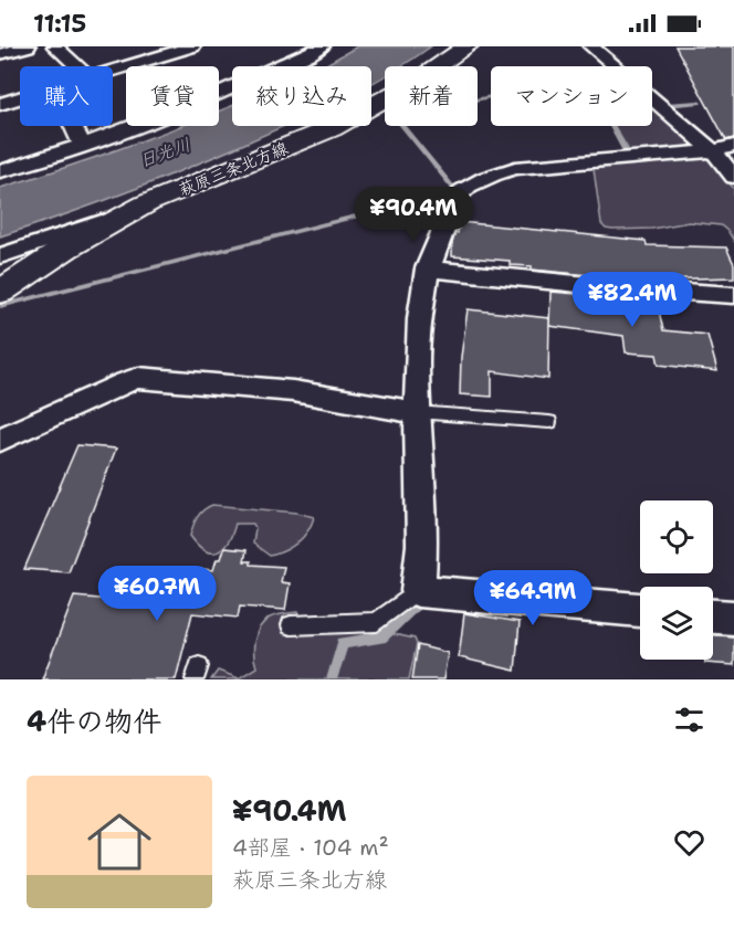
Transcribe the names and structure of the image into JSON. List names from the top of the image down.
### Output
{
  "streets": {
    "main road": ["萩原三条北方線"]
  },
  "water": ["日光川"],
  "page": {
    "status": "11:15",
    "chip": [
      "購入",
      "賃貸",
      "絞り込み",
      "新着",
      "マンション"
    ],
    "price": [
      "¥90.4M",
      "¥82.4M",
      "¥60.7M",
      "¥64.9M"
    ],
    "heading": "4件の物件",
    "list": [
      {
        "name": "¥90.4M",
        "note": "4部屋 · 104 m² · 萩原三条北方線"
      }
    ]
  }
}
